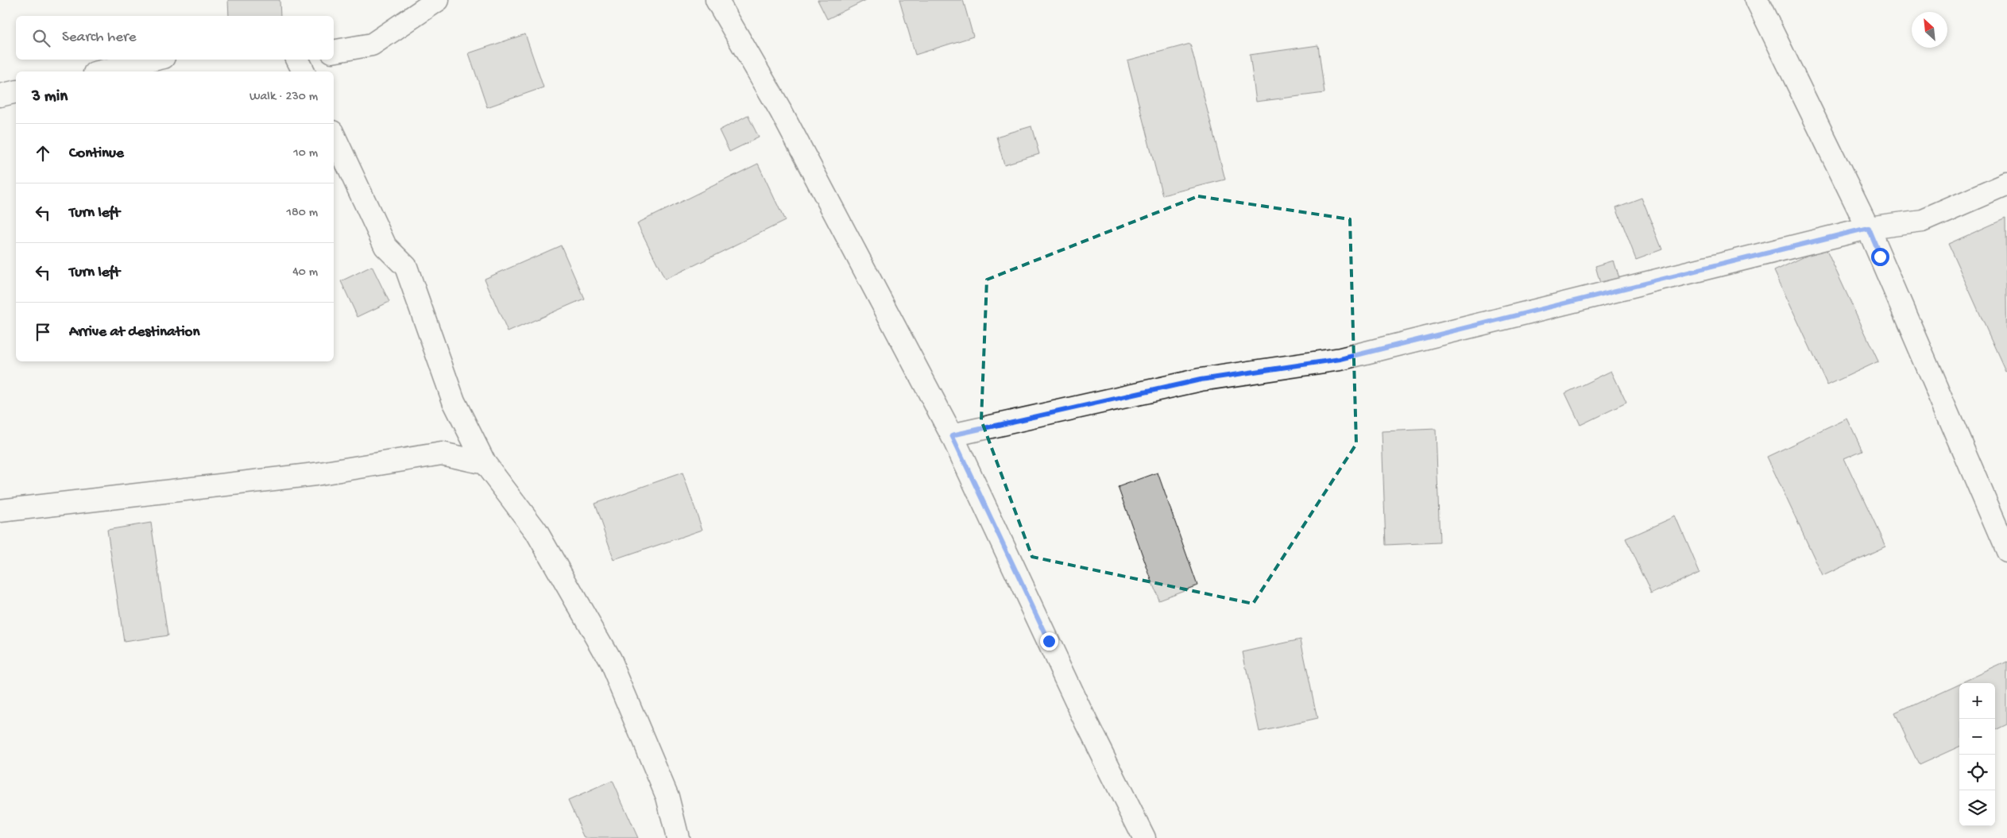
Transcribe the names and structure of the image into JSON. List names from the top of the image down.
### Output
{
  "north": "top left",
  "page": {
    "search": "Search here",
    "heading": ["3 min", "Walk · 230 m"],
    "list": [
      ["Continue", "10 m"],
      ["Turn left", "180 m"],
      ["Turn left", "40 m"],
      "Arrive at destination"
    ],
    "map_buttons": ["+", "−"]
  }
}
